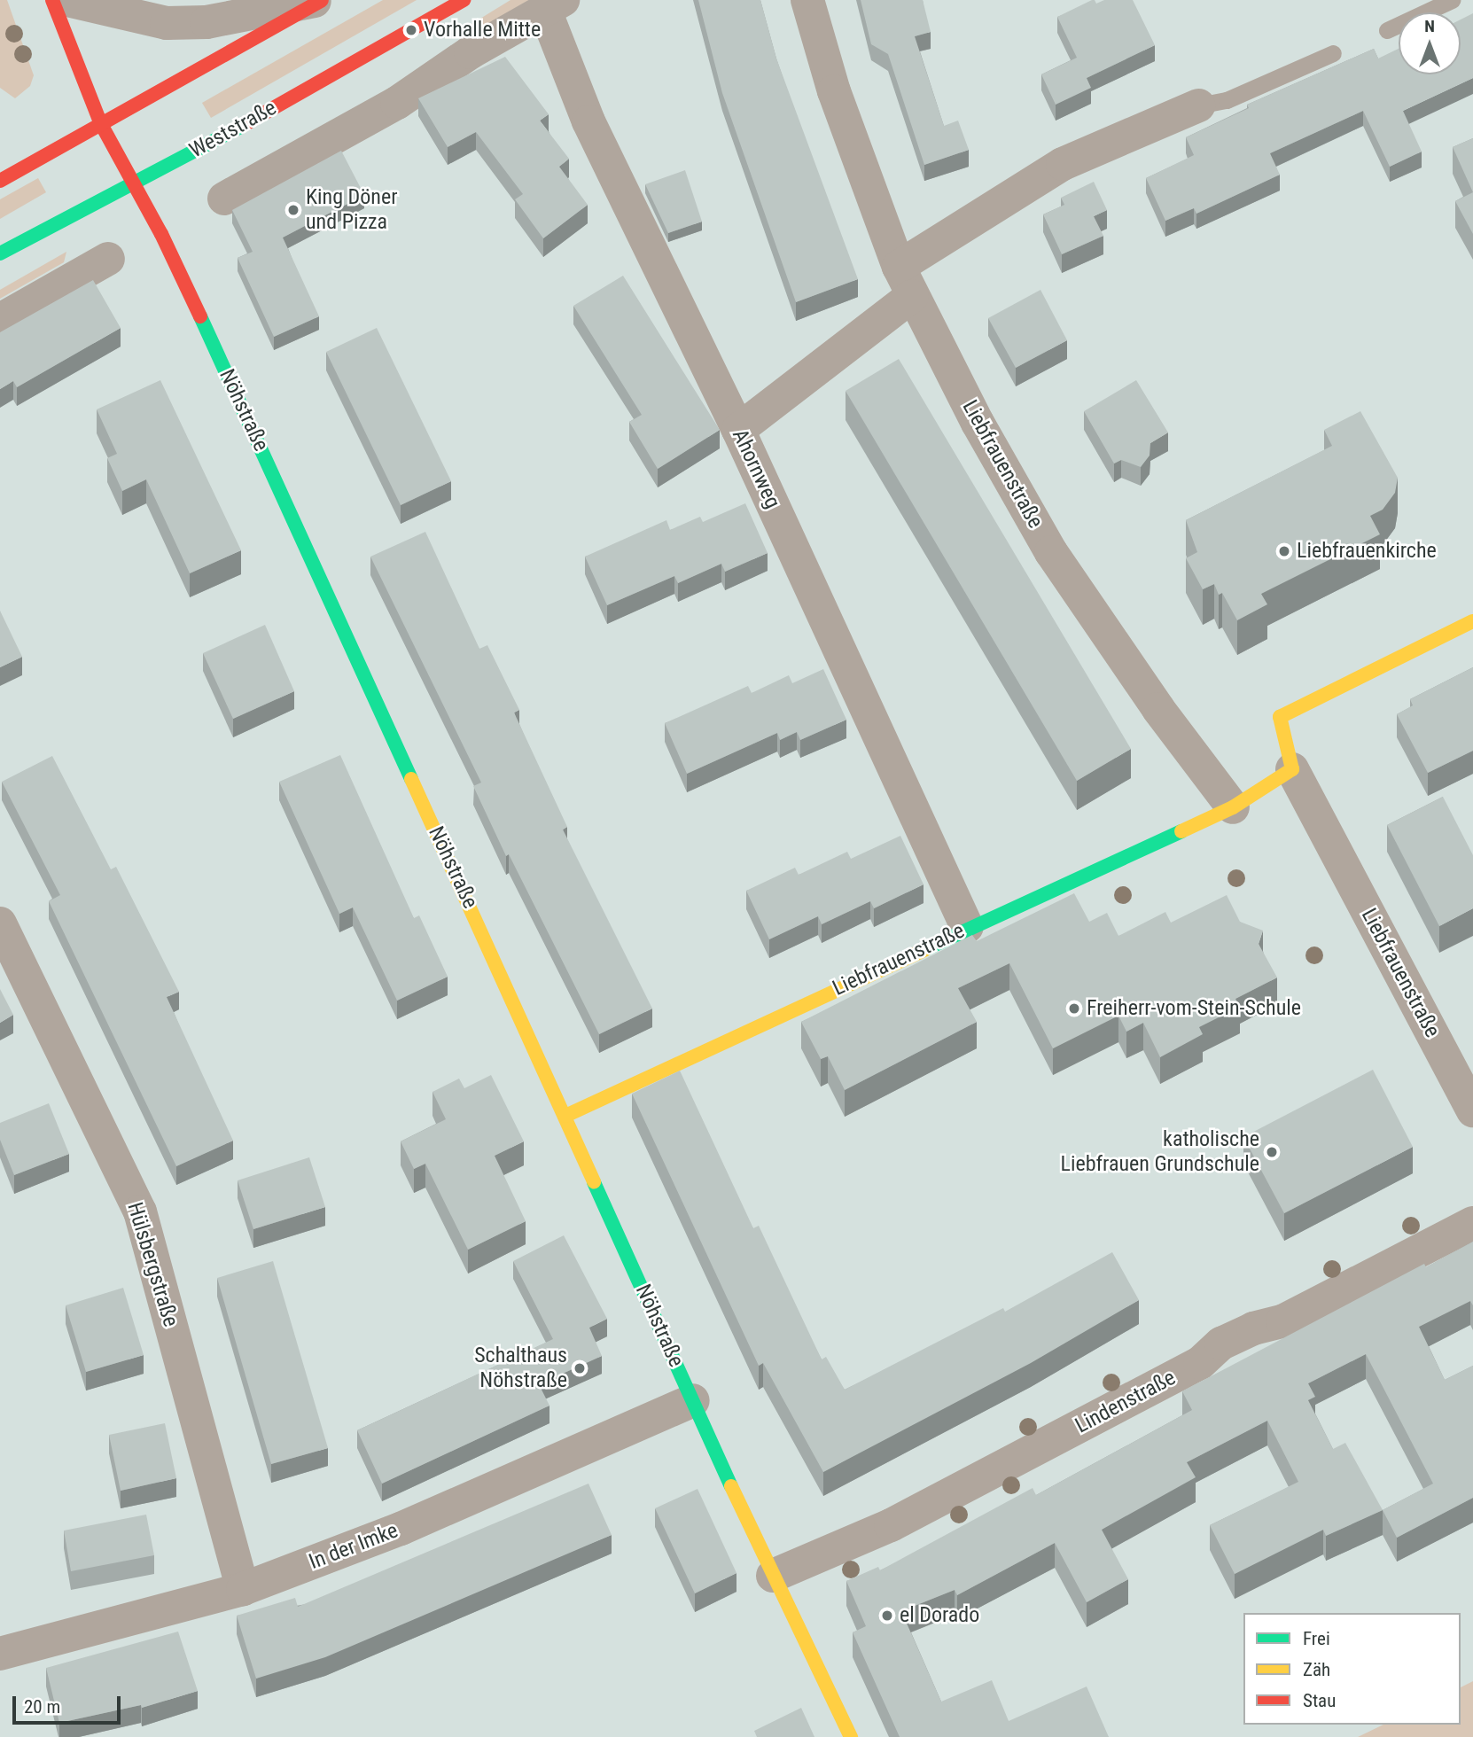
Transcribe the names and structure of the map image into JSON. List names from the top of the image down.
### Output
{
  "streets": {
    "street": [
      "Weststraße",
      "Nöhstraße",
      "Liebfrauenstraße",
      "Ahornweg",
      "Hülsbergstraße",
      "Lindenstraße",
      "In der Imke"
    ]
  },
  "crossings": [
    ["Weststraße", "Nöhstraße"],
    ["Nöhstraße", "Liebfrauenstraße"],
    ["Nöhstraße", "Lindenstraße"],
    ["Nöhstraße", "In der Imke"],
    ["Liebfrauenstraße", "Ahornweg"],
    ["Hülsbergstraße", "In der Imke"]
  ],
  "places": [
    "Vorhalle Mitte",
    "King Döner und Pizza",
    "Liebfrauenkirche",
    "Freiherr-vom-Stein-Schule",
    "katholische Liebfrauen Grundschule",
    "Schalthaus Nöhstraße",
    "el Dorado"
  ],
  "legend": ["Frei", "Zäh", "Stau"],
  "scale_bar": "20 m",
  "north": "top"
}
